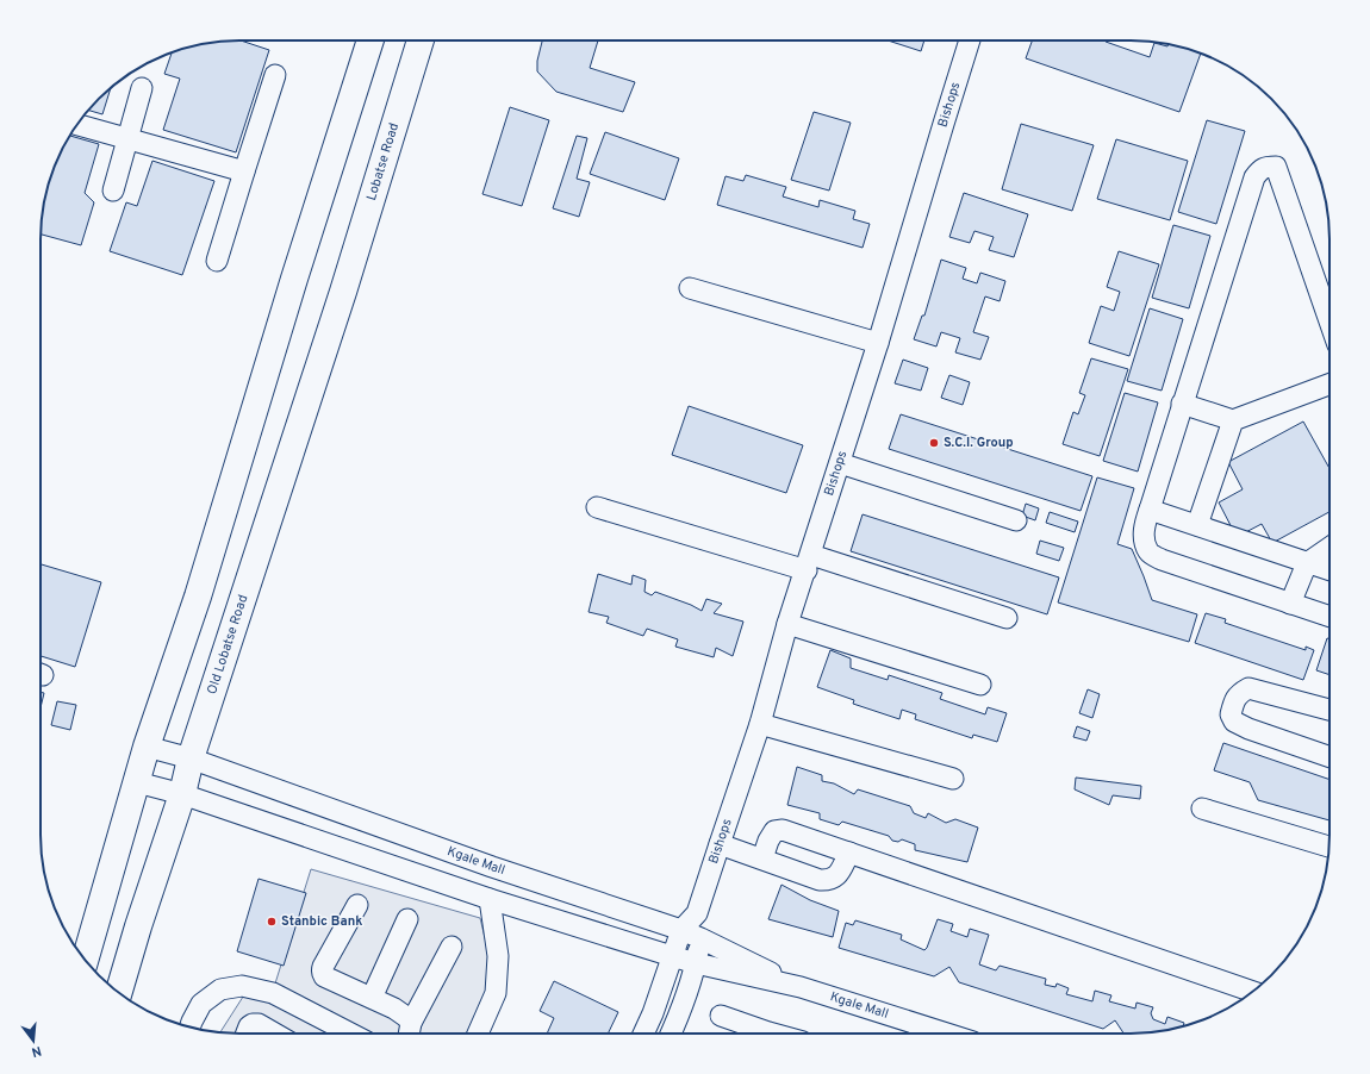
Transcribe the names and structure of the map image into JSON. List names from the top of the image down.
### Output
{
  "streets": {
    "highway": ["Lobatse Road", "Old Lobatse Road"],
    "street": ["Bishops", "Kgale Mall"]
  },
  "crossings": [
    ["Bishops", "Kgale Mall"],
    ["Lobatse Road", "Old Lobatse Road"],
    ["Old Lobatse Road", "Kgale Mall"]
  ],
  "places": ["S.C.I. Group", "Stanbic Bank"],
  "north": "bottom"
}
